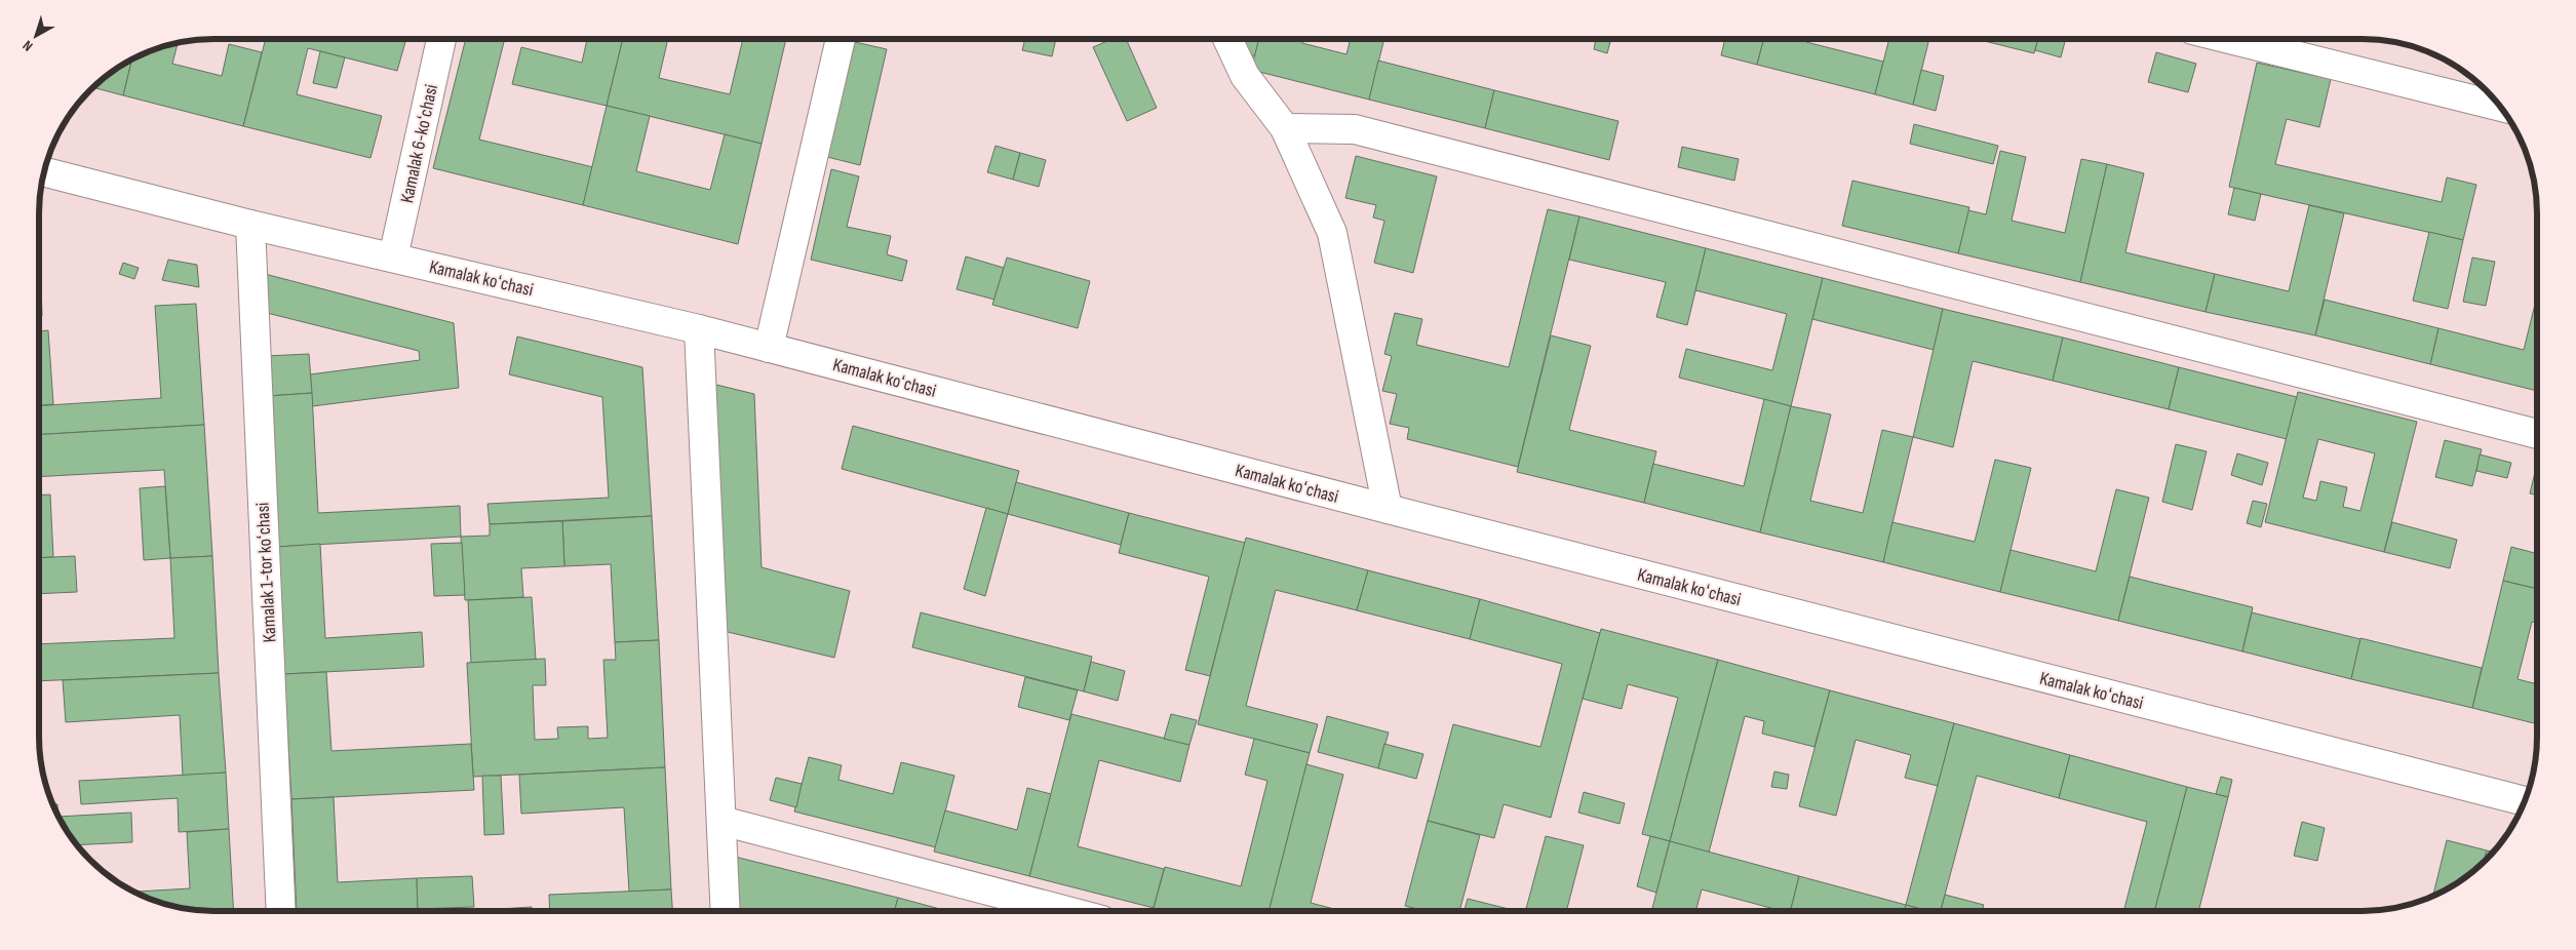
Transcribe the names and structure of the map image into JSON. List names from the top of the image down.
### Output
{
  "streets": {
    "street": ["Kamalak 6-koʻchasi", "Kamalak koʻchasi", "Kamalak 1-tor koʻchasi"]
  },
  "crossings": [
    ["Kamalak 6-koʻchasi", "Kamalak koʻchasi"],
    ["Kamalak koʻchasi", "Kamalak 1-tor koʻchasi"]
  ],
  "north": "bottom left"
}
